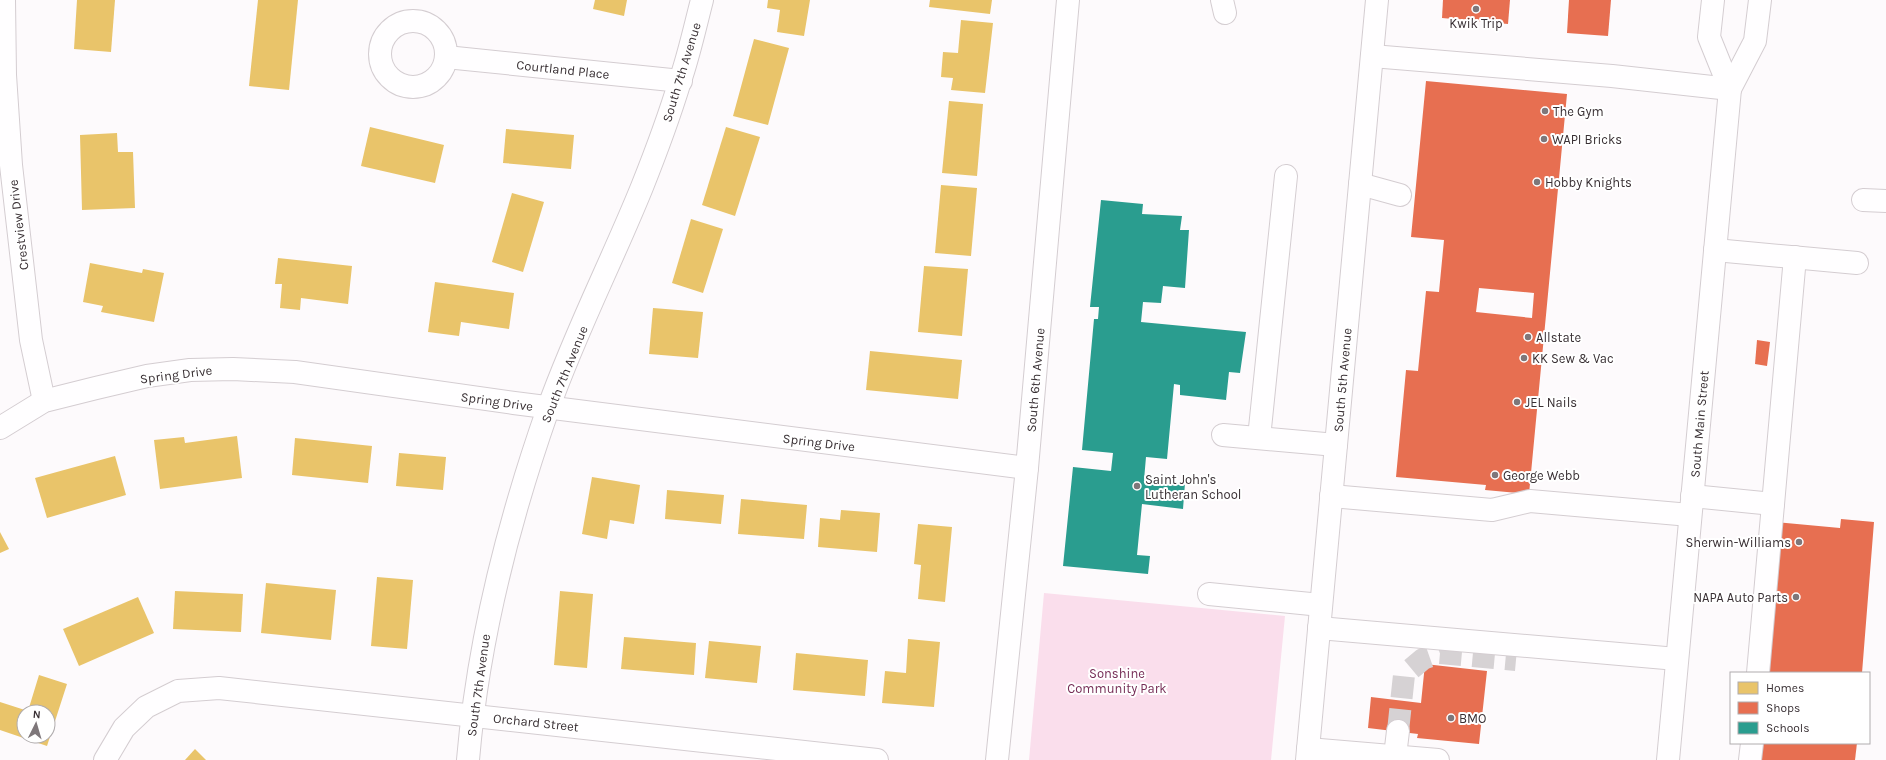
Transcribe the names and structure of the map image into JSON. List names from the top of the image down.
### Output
{
  "streets": {
    "street": [
      "Courtland Place",
      "South 7th Avenue",
      "Crestview Drive",
      "Spring Drive",
      "South 6th Avenue",
      "South 5th Avenue",
      "South Main Street",
      "Orchard Street"
    ]
  },
  "crossings": [
    ["Courtland Place", "South 7th Avenue"],
    ["South 7th Avenue", "Spring Drive"],
    ["South 7th Avenue", "Orchard Street"],
    ["Crestview Drive", "Spring Drive"],
    ["Spring Drive", "South 6th Avenue"]
  ],
  "parks": ["Sonshine Community Park"],
  "places": [
    "Kwik Trip",
    "The Gym",
    "WAPI Bricks",
    "Hobby Knights",
    "Allstate",
    "KK Sew & Vac",
    "JEL Nails",
    "George Webb",
    "Saint John's Lutheran School",
    "Sherwin-Williams",
    "NAPA Auto Parts",
    "BMO"
  ],
  "legend": ["Homes", "Shops", "Schools"],
  "north": "top"
}
